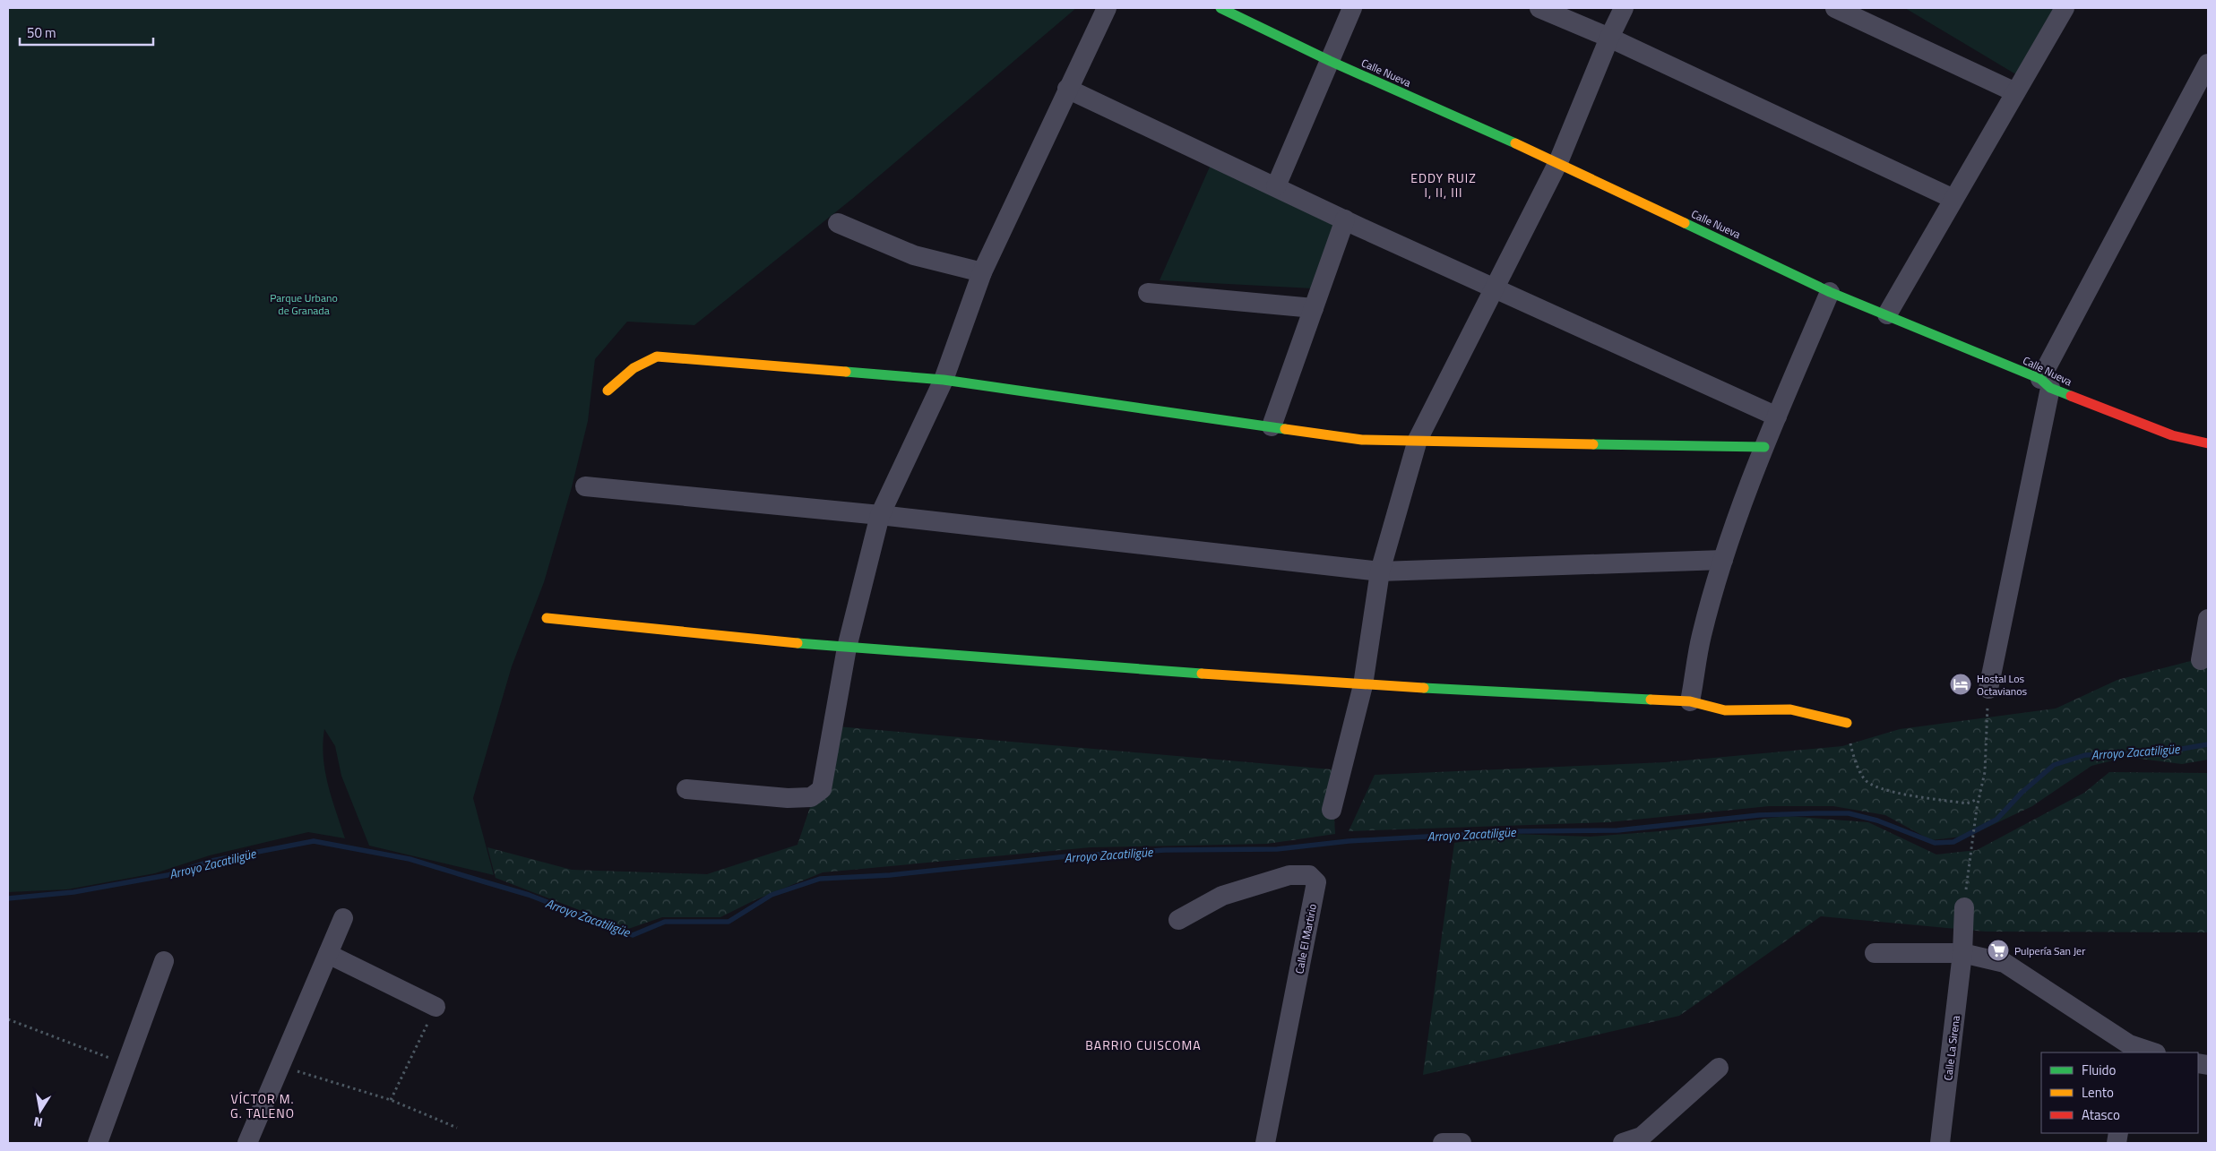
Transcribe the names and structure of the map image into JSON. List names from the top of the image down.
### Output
{
  "streets": {
    "street": ["Calle Nueva", "Calle El Martirio", "Calle La Sirena"]
  },
  "districts": ["EDDY RUIZ I, II, III", "BARRIO CUISCOMA", "VÍCTOR M. G. TALENO"],
  "water": ["Arroyo Zacatiligüe"],
  "parks": ["Parque Urbano de Granada"],
  "places": {
    "hotel": ["Hostal Los Octavianos"],
    "supermarket": ["Pulpería San Jer"]
  },
  "legend": ["Fluido", "Lento", "Atasco"],
  "scale_bar": "50 m",
  "north": "bottom"
}
